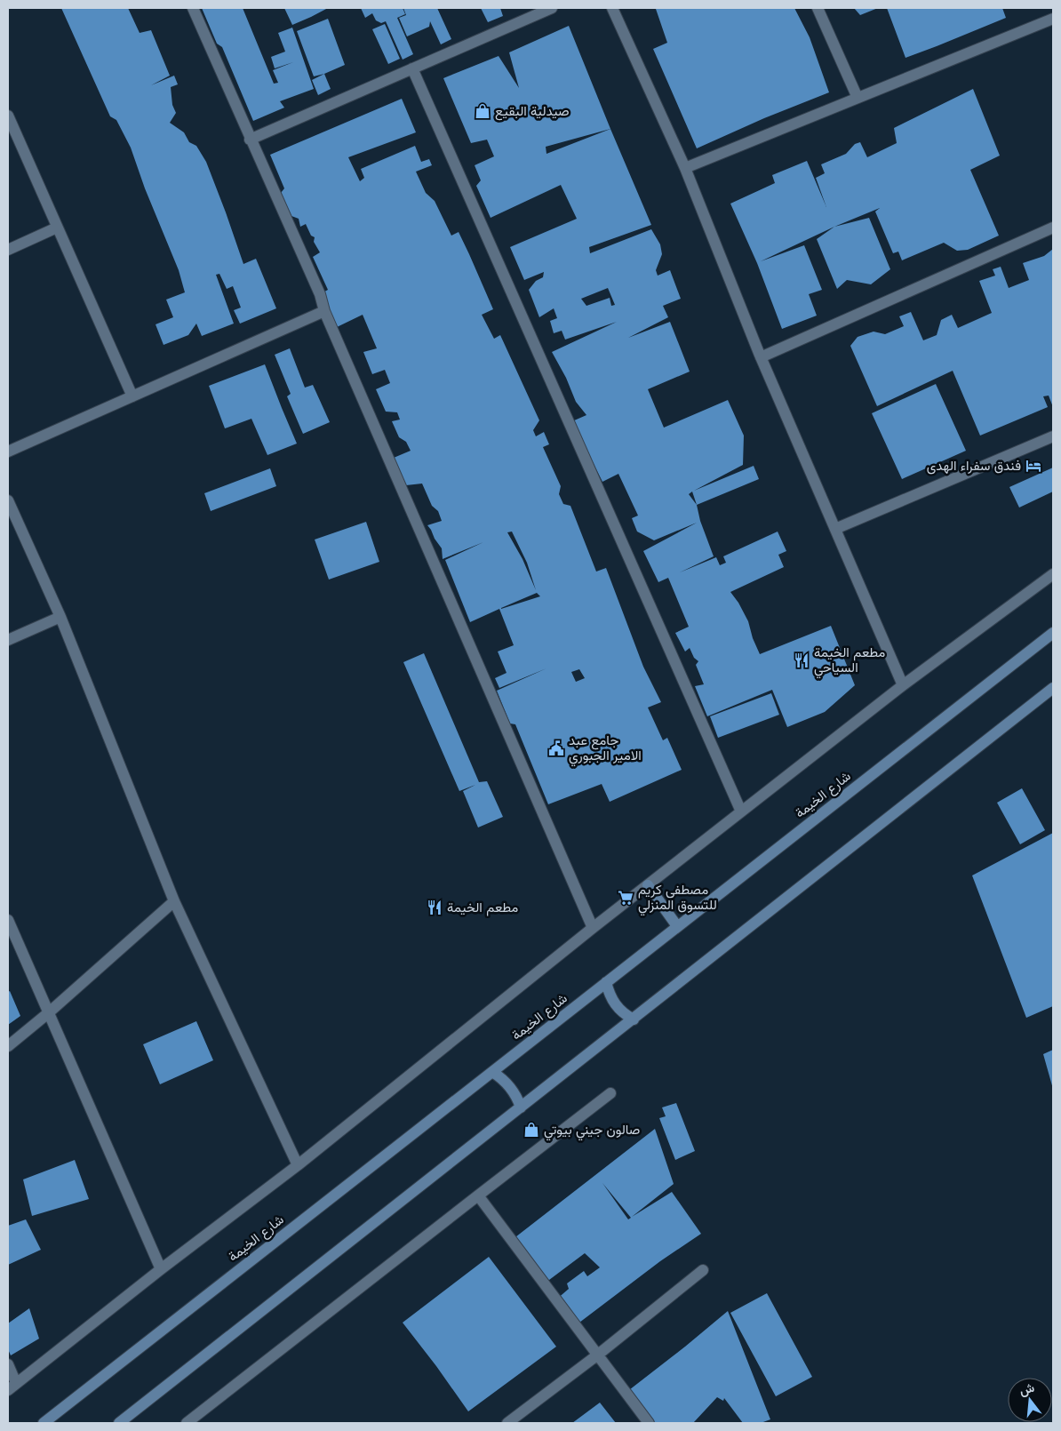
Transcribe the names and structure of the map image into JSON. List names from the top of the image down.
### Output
{
  "streets": {
    "street": ["شارع الخيمة"]
  },
  "places": {
    "shop": ["صيدلية البقيع", "صالون جيني بيوتي"],
    "hotel": ["فندق سفراء الهدى"],
    "restaurant": ["مطعم الخيمة السياحي", "مطعم الخيمة"],
    "public building": ["جامع عبد الامير الجبوري"],
    "supermarket": ["مصطفى كريم للتسوق المنزلي"]
  },
  "north": "top"
}
